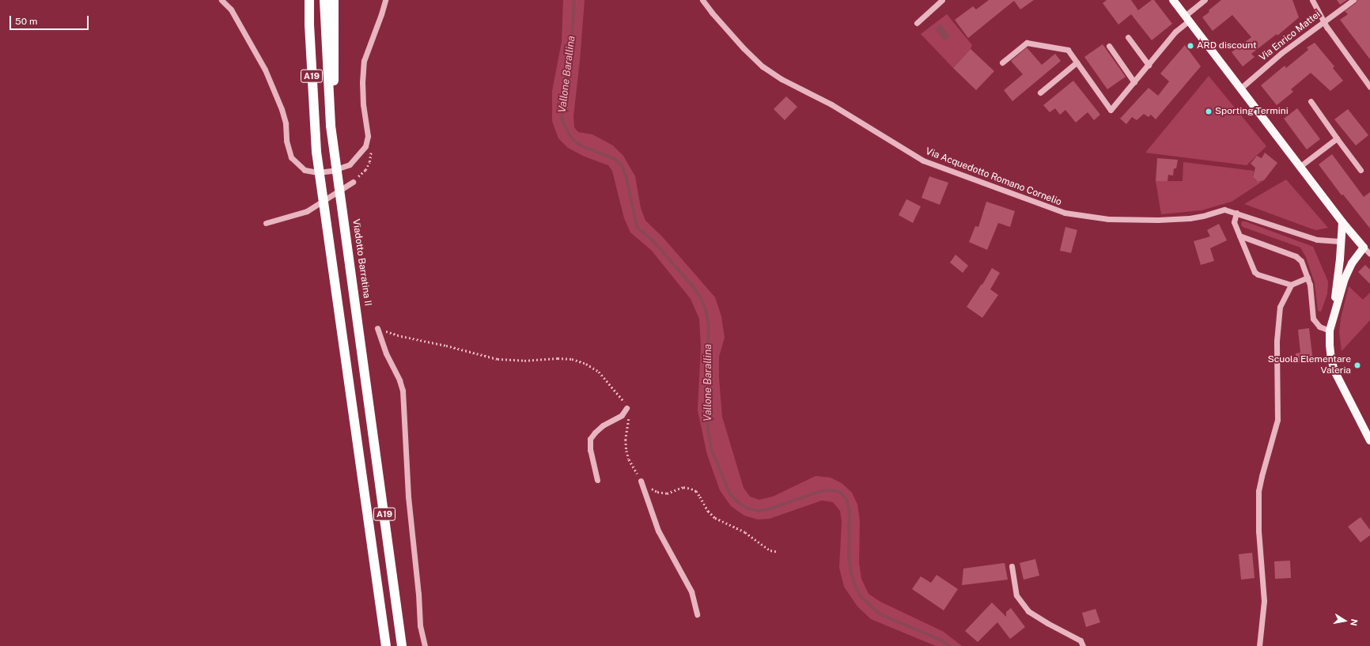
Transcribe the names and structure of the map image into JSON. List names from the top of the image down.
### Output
{
  "streets": {
    "highway": ["A19", "Viadotto Barratina II"],
    "street": ["Via Enrico Mattei", "Via Acquedotto Romano Cornelio"]
  },
  "crossings": [
    ["A19", "Viadotto Barratina II"]
  ],
  "water": ["Vallone Barallina"],
  "places": ["ARD discount", "Sporting Termini", "Scuola Elementare Valeria"],
  "scale_bar": "50 m",
  "north": "right"
}
